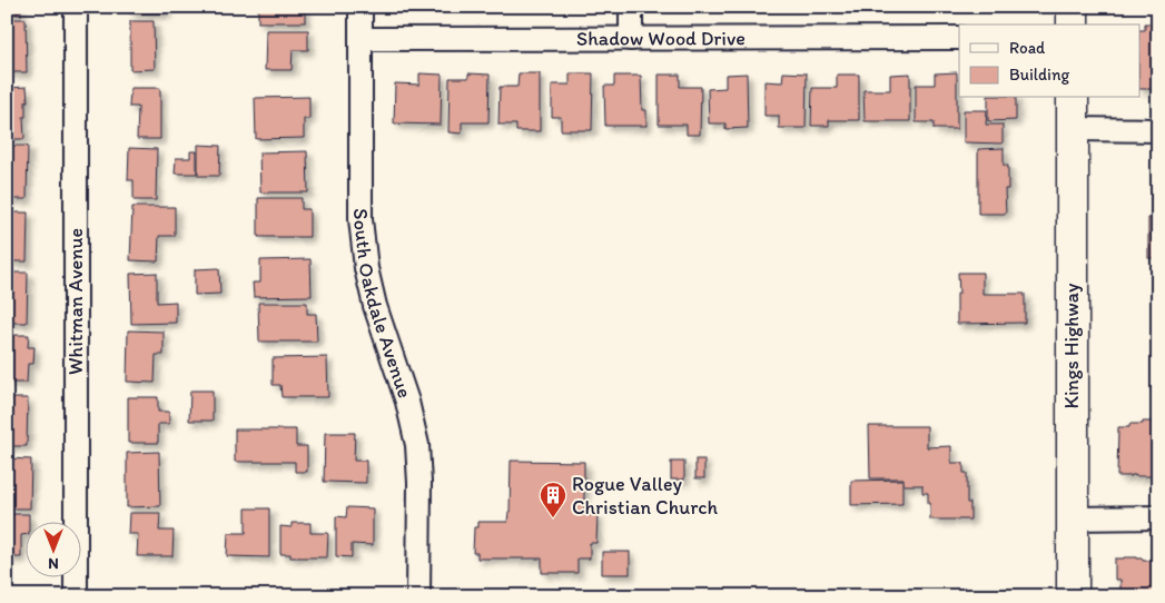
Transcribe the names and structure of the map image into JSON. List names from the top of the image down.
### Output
{
  "streets": {
    "street": [
      "Shadow Wood Drive",
      "Whitman Avenue",
      "South Oakdale Avenue",
      "Kings Highway"
    ]
  },
  "crossings": [
    ["Shadow Wood Drive", "South Oakdale Avenue"]
  ],
  "places": {
    "building": ["Rogue Valley Christian Church"]
  },
  "legend": ["Road", "Building"],
  "north": "bottom"
}
